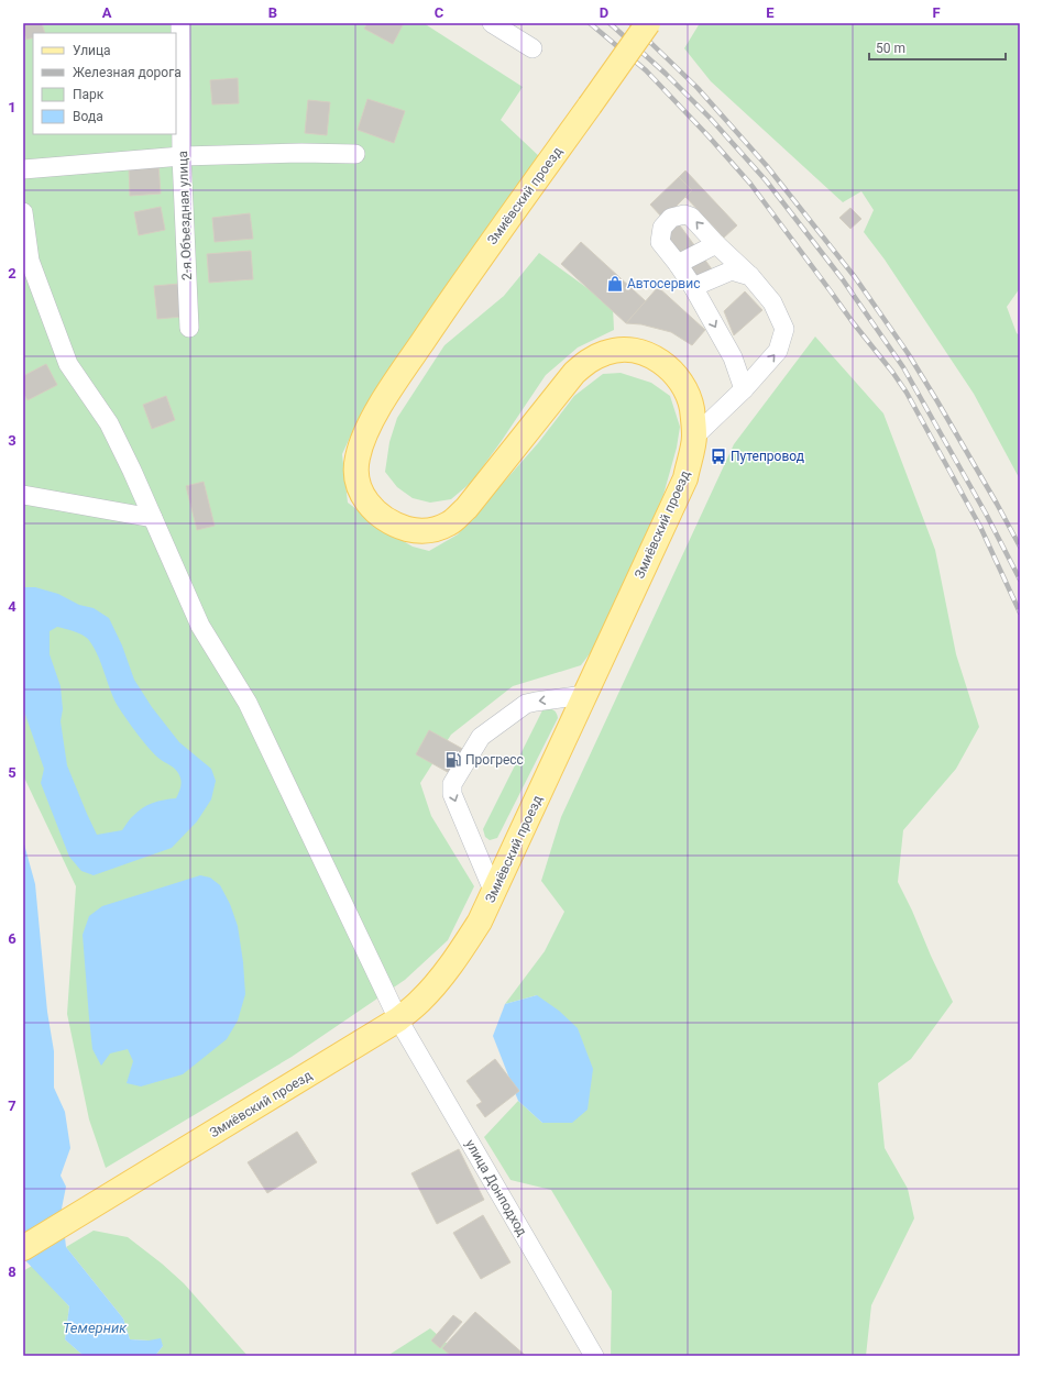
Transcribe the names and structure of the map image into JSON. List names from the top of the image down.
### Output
{
  "streets": {
    "main road": ["Змиёвский проезд"],
    "street": ["2-я Объездная улица", "улица Донподход"]
  },
  "crossings": [
    ["Змиёвский проезд", "улица Донподход"]
  ],
  "water": ["Темерник"],
  "places": {
    "shop": ["Автосервис"],
    "bus stop": ["Путепровод"],
    "fuel station": ["Прогресс"]
  },
  "legend": [
    "Улица",
    "Железная дорога",
    "Парк",
    "Вода"
  ],
  "scale_bar": "50 m",
  "grid": {
    "columns": [
      "A",
      "B",
      "C",
      "D",
      "E",
      "F"
    ],
    "rows": [
      "1",
      "2",
      "3",
      "4",
      "5",
      "6",
      "7",
      "8"
    ]
  }
}
